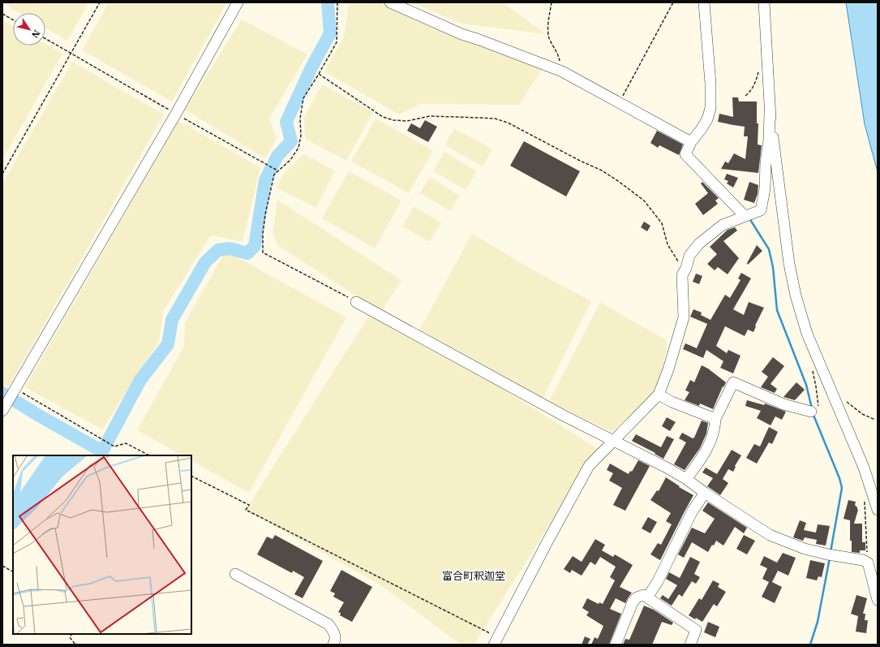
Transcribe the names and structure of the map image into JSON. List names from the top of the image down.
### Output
{
  "districts": ["富合町釈迦堂"],
  "north": "bottom right"
}
